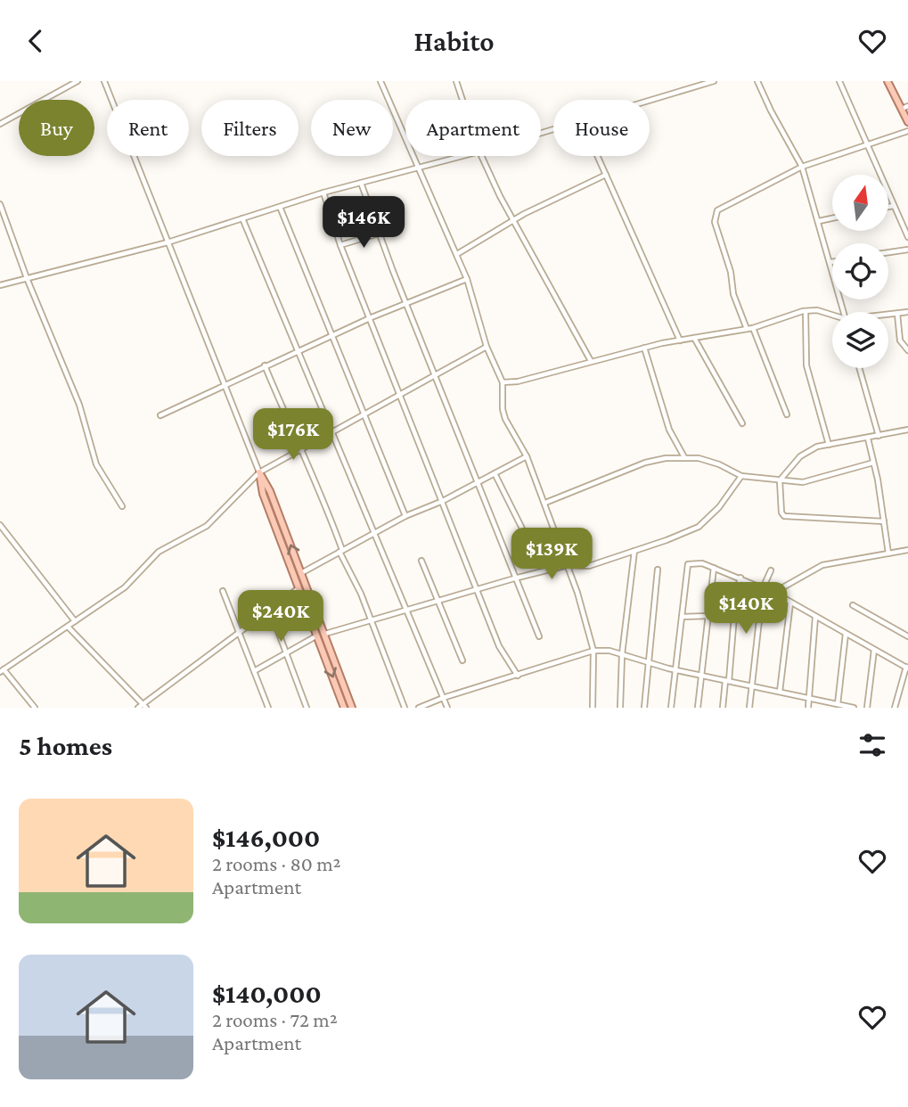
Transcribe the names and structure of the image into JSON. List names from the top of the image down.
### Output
{
  "north": "top",
  "page": {
    "header": "Habito",
    "chip": [
      "Buy",
      "Rent",
      "Filters",
      "New",
      "Apartment",
      "House"
    ],
    "price": [
      "$146K",
      "$176K",
      "$139K",
      "$140K",
      "$240K"
    ],
    "heading": "5 homes",
    "list": [
      {
        "name": "$146,000",
        "note": "2 rooms · 80 m² · Apartment"
      },
      {
        "name": "$140,000",
        "note": "2 rooms · 72 m² · Apartment"
      }
    ]
  }
}
